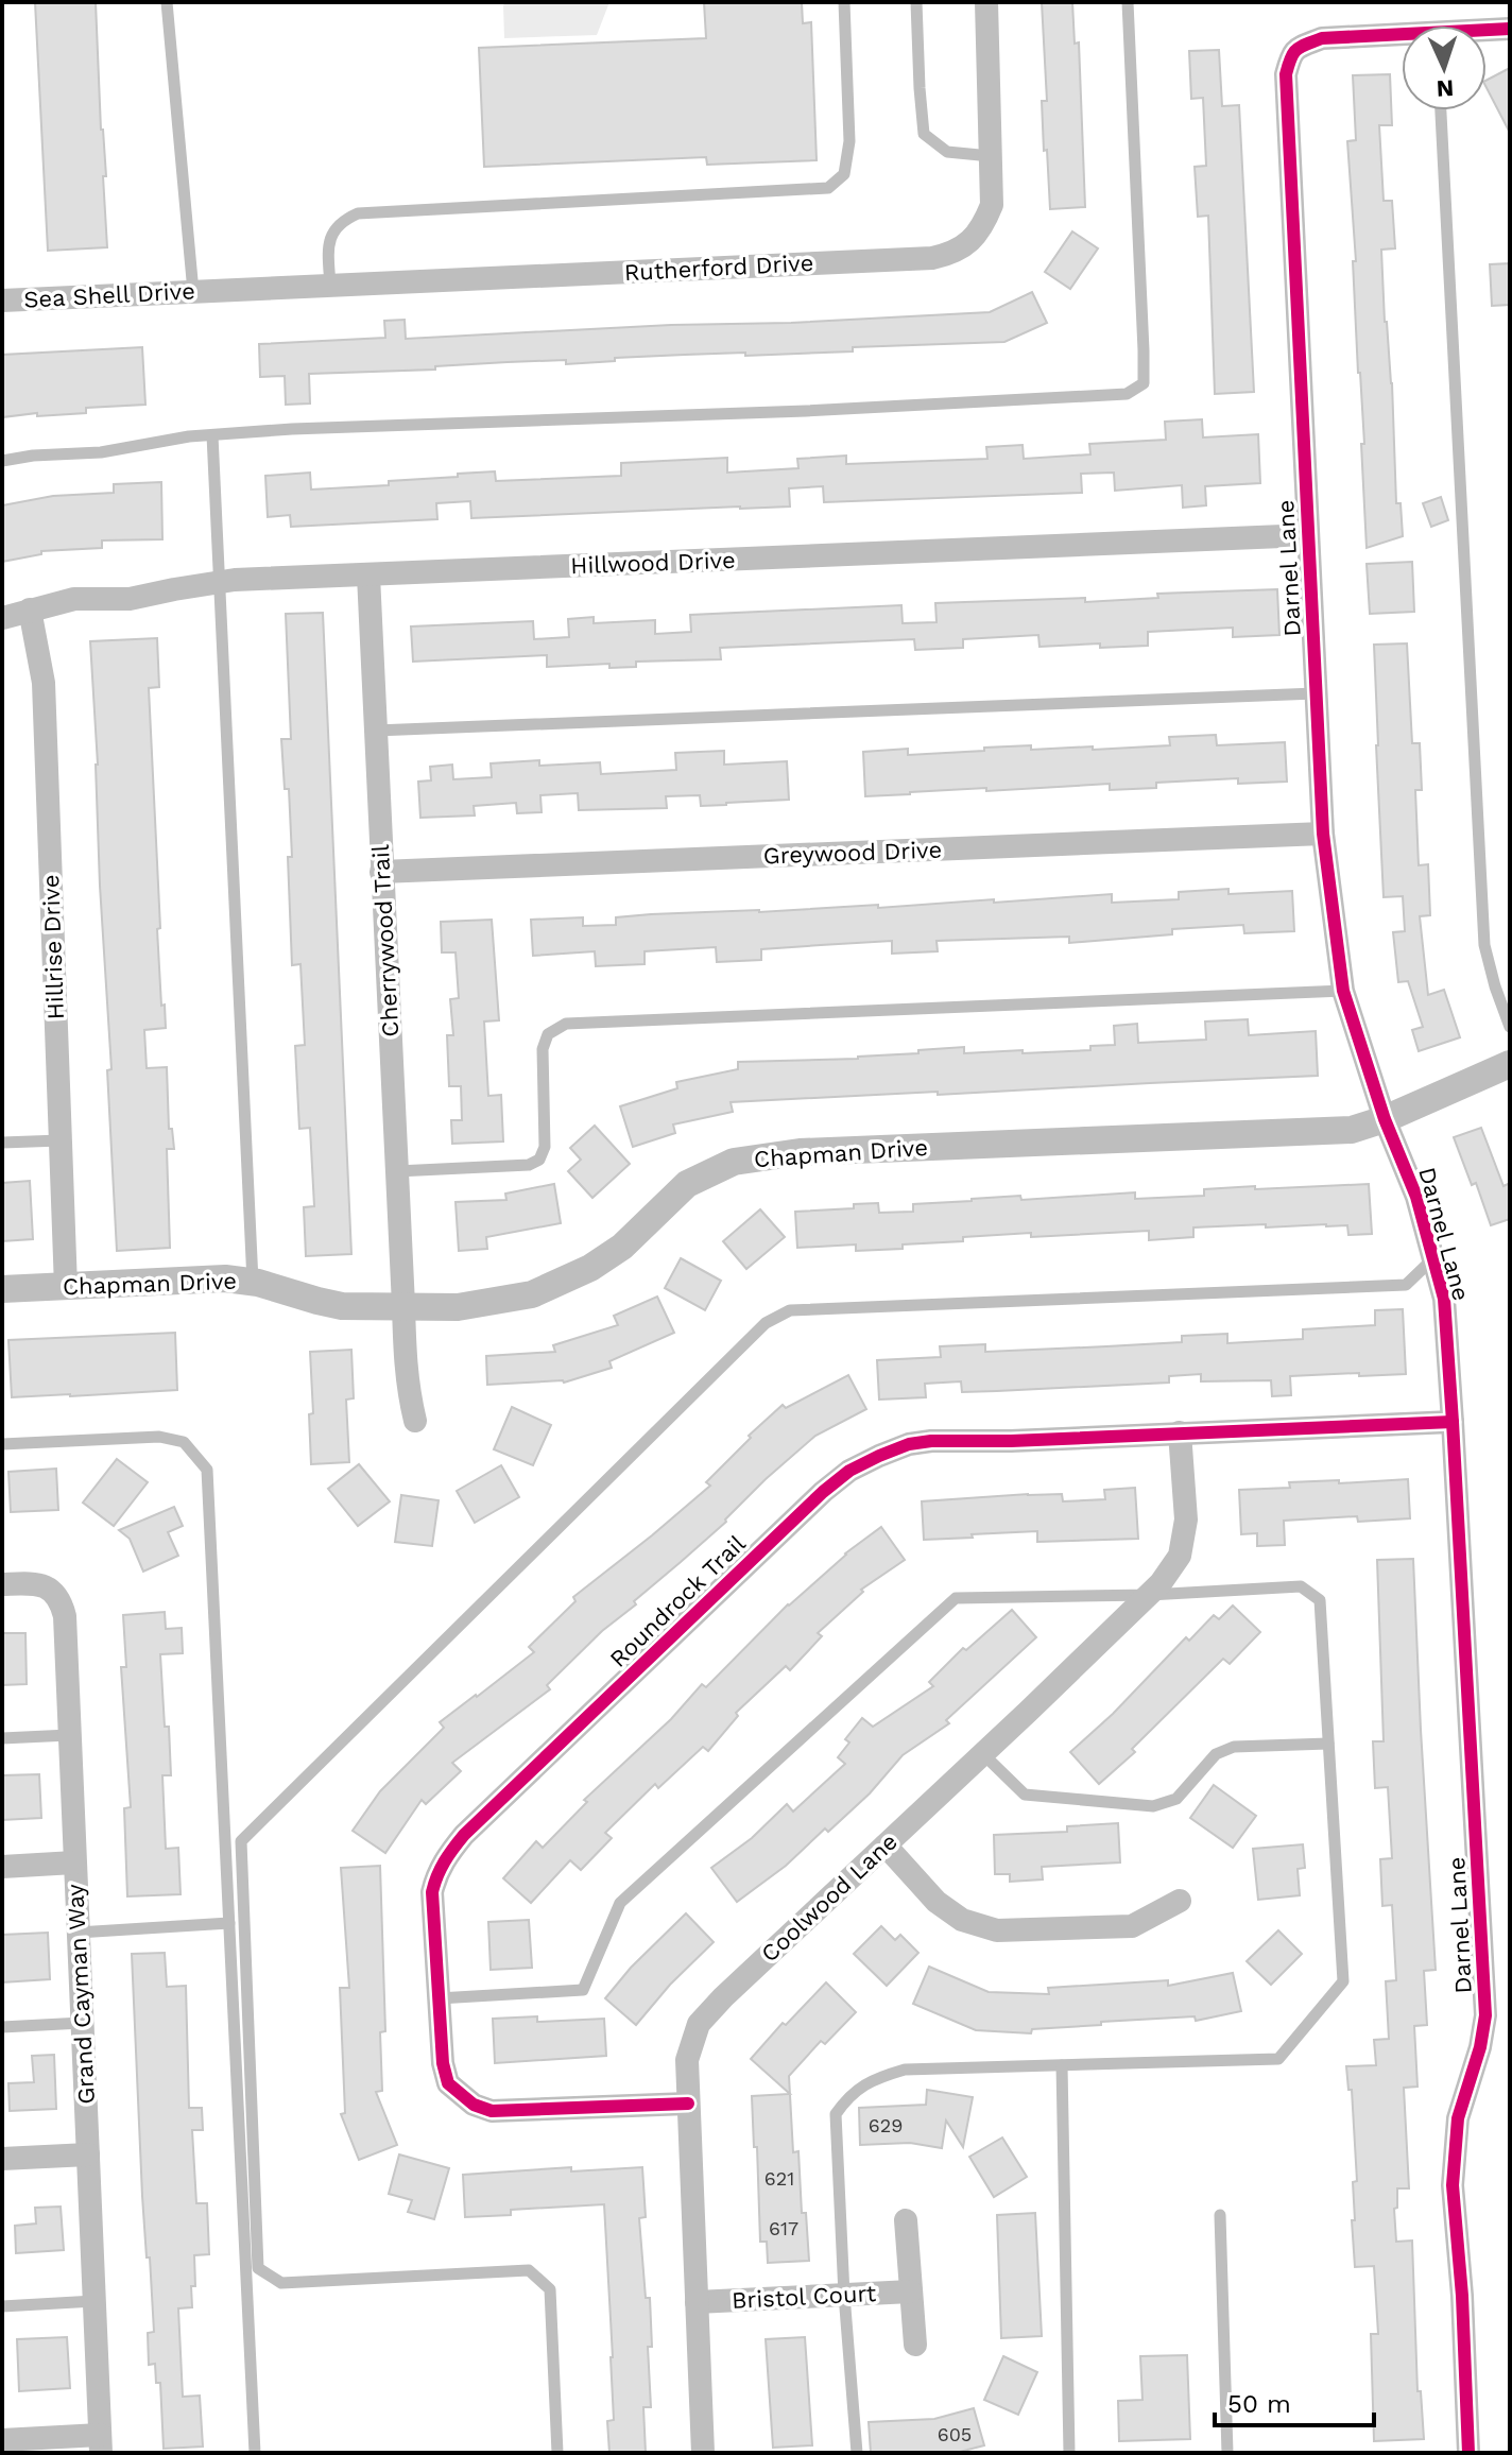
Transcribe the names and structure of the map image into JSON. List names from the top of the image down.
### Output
{
  "streets": {
    "street": [
      "Rutherford Drive",
      "Sea Shell Drive",
      "Hillwood Drive",
      "Darnel Lane",
      "Greywood Drive",
      "Cherrywood Trail",
      "Hillrise Drive",
      "Chapman Drive",
      "Roundrock Trail",
      "Coolwood Lane",
      "Grand Cayman Way",
      "Bristol Court"
    ]
  },
  "crossings": [
    ["Rutherford Drive", "Sea Shell Drive"],
    ["Hillwood Drive", "Darnel Lane"],
    ["Hillwood Drive", "Cherrywood Trail"],
    ["Hillwood Drive", "Hillrise Drive"],
    ["Darnel Lane", "Greywood Drive"],
    ["Darnel Lane", "Chapman Drive"],
    ["Darnel Lane", "Roundrock Trail"],
    ["Greywood Drive", "Cherrywood Trail"],
    ["Cherrywood Trail", "Chapman Drive"],
    ["Hillrise Drive", "Chapman Drive"],
    ["Roundrock Trail", "Coolwood Lane"],
    ["Coolwood Lane", "Bristol Court"]
  ],
  "house_numbers": [
    "629",
    "621",
    "617",
    "605"
  ],
  "scale_bar": "50 m",
  "north": "bottom"
}
